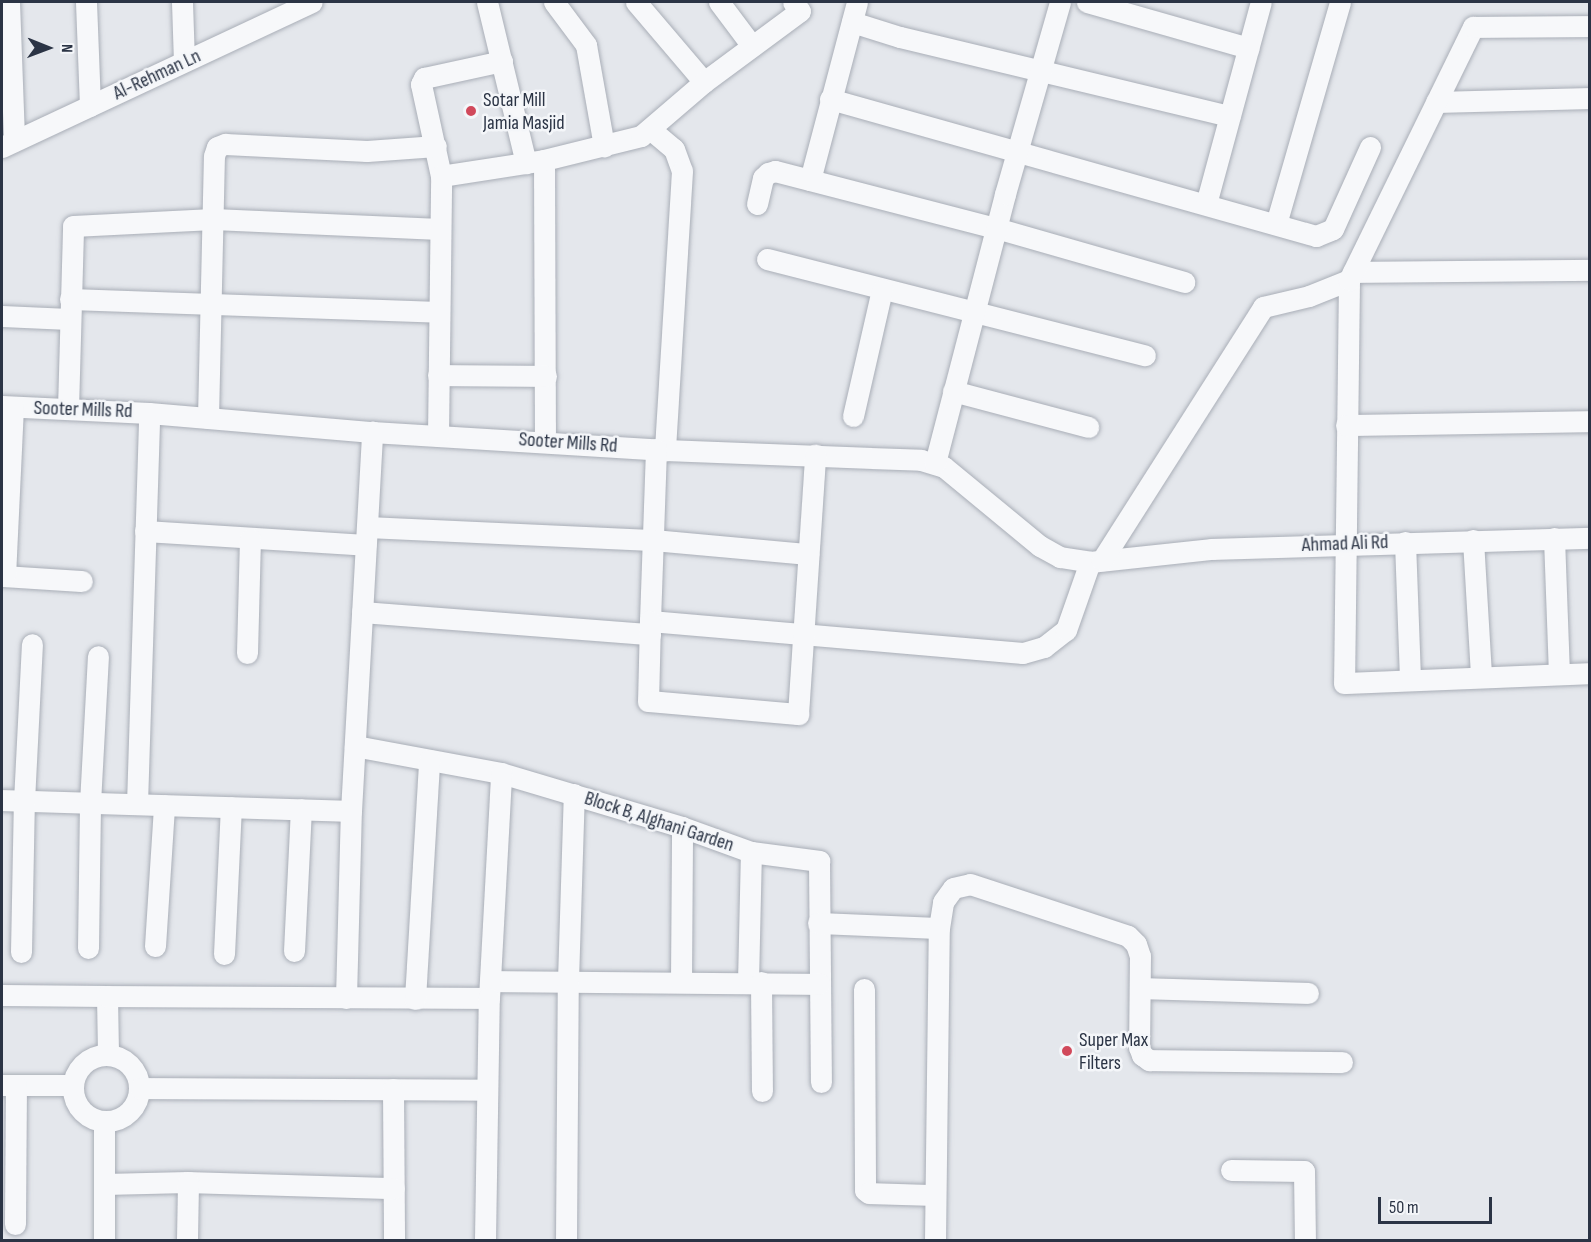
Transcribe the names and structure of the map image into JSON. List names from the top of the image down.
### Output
{
  "streets": {
    "street": [
      "Al-Rehman Ln",
      "Sooter Mills Rd",
      "Ahmad Ali Rd",
      "Block B, Alghani Garden"
    ]
  },
  "crossings": [
    ["Sooter Mills Rd", "Ahmad Ali Rd"]
  ],
  "places": ["Sotar Mill Jamia Masjid", "Super Max Filters"],
  "scale_bar": "50 m",
  "north": "right"
}
